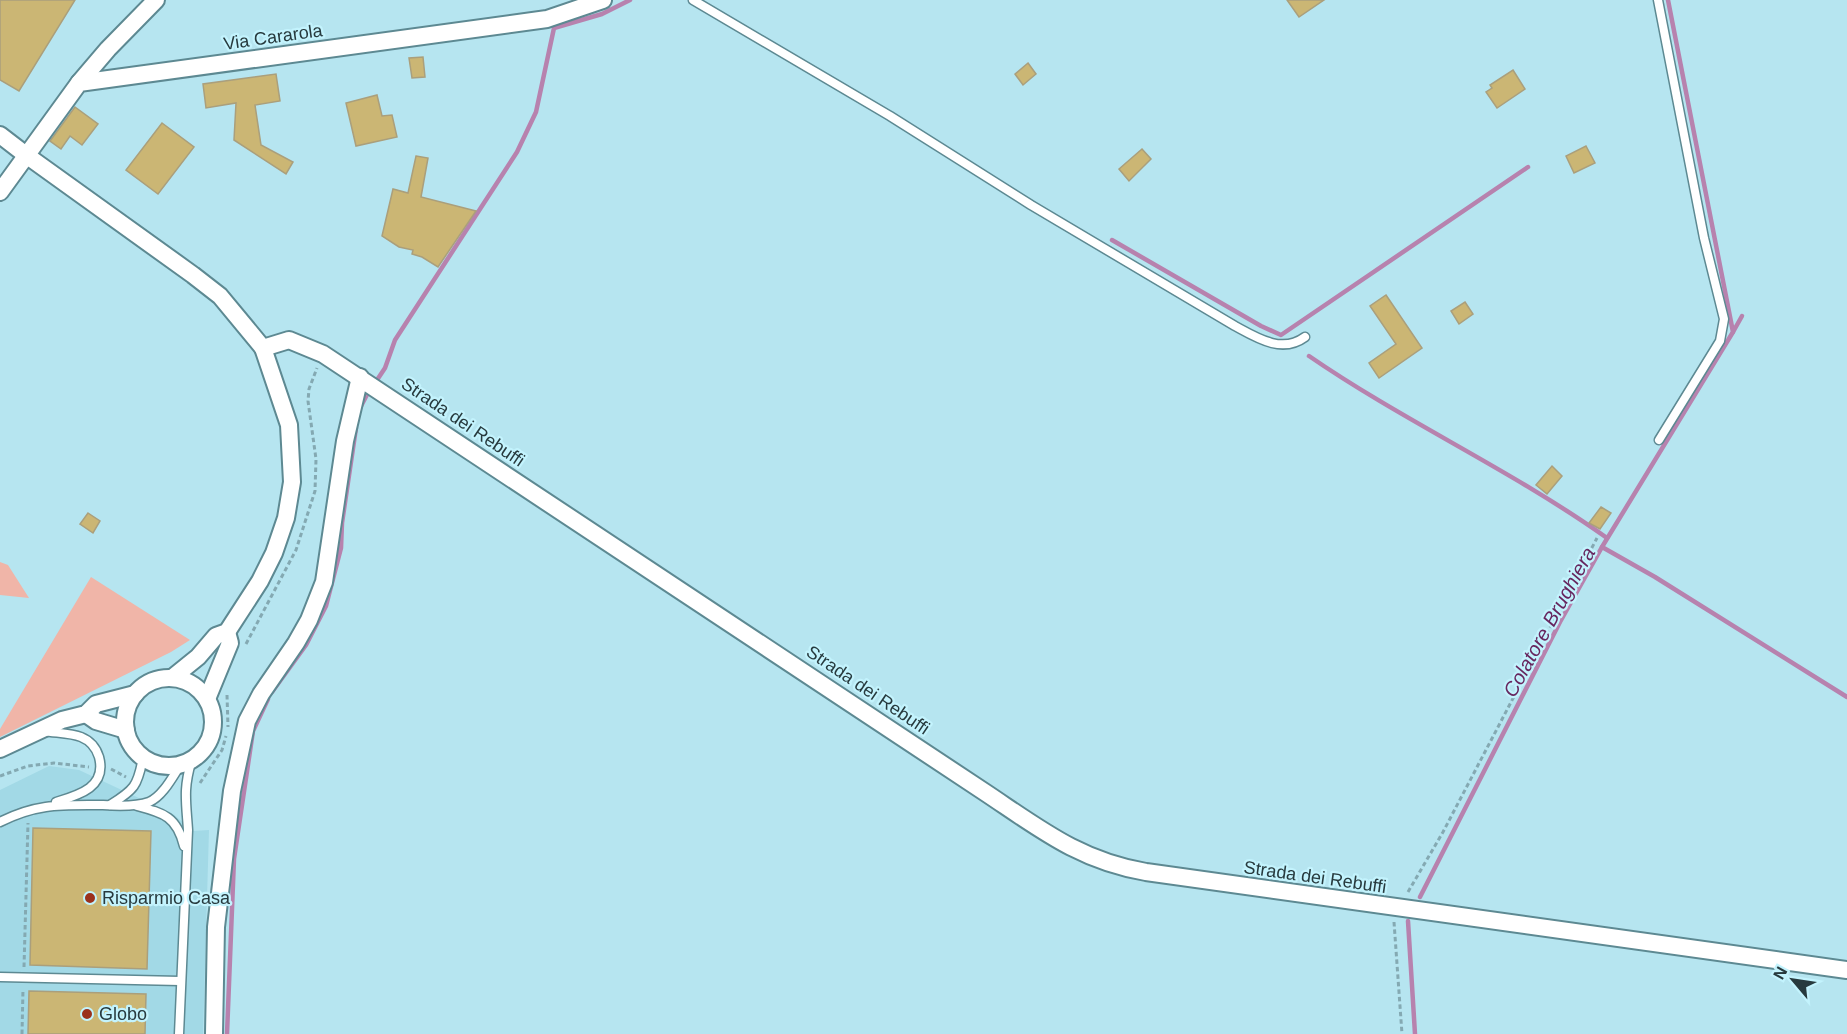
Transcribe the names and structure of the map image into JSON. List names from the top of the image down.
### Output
{
  "streets": {
    "street": ["Via Cararola", "Strada dei Rebuffi"]
  },
  "water": ["Colatore Brughiera"],
  "places": ["Risparmio Casa", "Globo"],
  "north": "top left"
}
